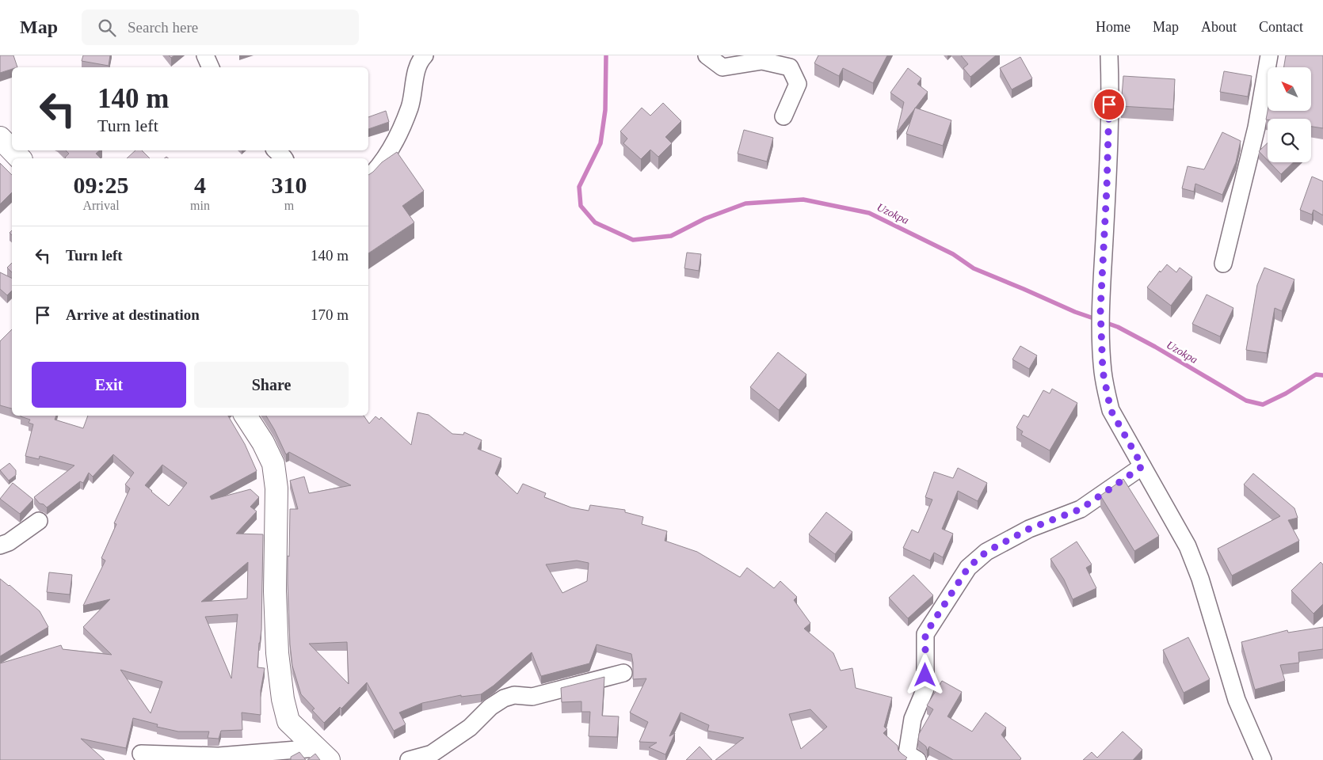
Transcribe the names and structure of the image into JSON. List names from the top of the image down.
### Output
{
  "water": ["Uzokpa"],
  "north": "top left",
  "page": {
    "header": "Map",
    "search": "Search here",
    "nav": [
      "Home",
      "Map",
      "About",
      "Contact"
    ],
    "turn": ["140 m", "Turn left"],
    "eta": [
      "09:25",
      "Arrival",
      "4",
      "min",
      "310",
      "m"
    ],
    "list": [
      {
        "name": "Turn left",
        "value": "140 m"
      },
      {
        "name": "Arrive at destination",
        "value": "170 m"
      }
    ],
    "buttons": ["Exit", "Share"]
  }
}
